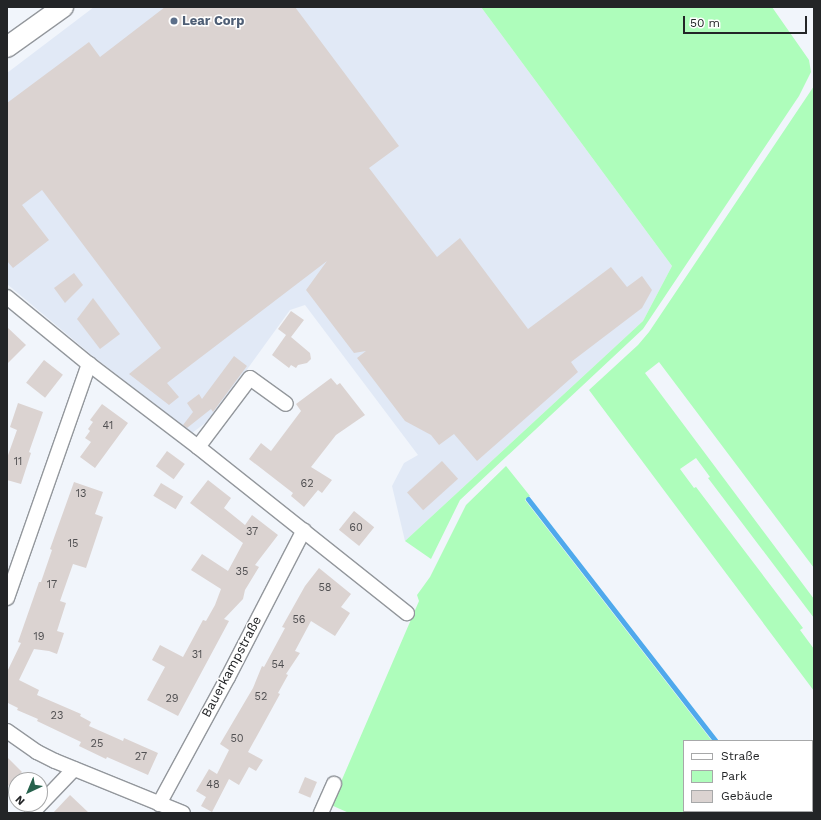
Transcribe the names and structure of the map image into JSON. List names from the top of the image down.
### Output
{
  "streets": {
    "street": ["Bauerkampstraße"]
  },
  "places": ["Lear Corp"],
  "house_numbers": [
    "41",
    "11",
    "62",
    "13",
    "60",
    "37",
    "15",
    "35",
    "17",
    "58",
    "56",
    "19",
    "31",
    "54",
    "52",
    "29",
    "23",
    "50",
    "25",
    "27",
    "48"
  ],
  "legend": ["Straße", "Park", "Gebäude"],
  "scale_bar": "50 m",
  "north": "bottom left"
}
